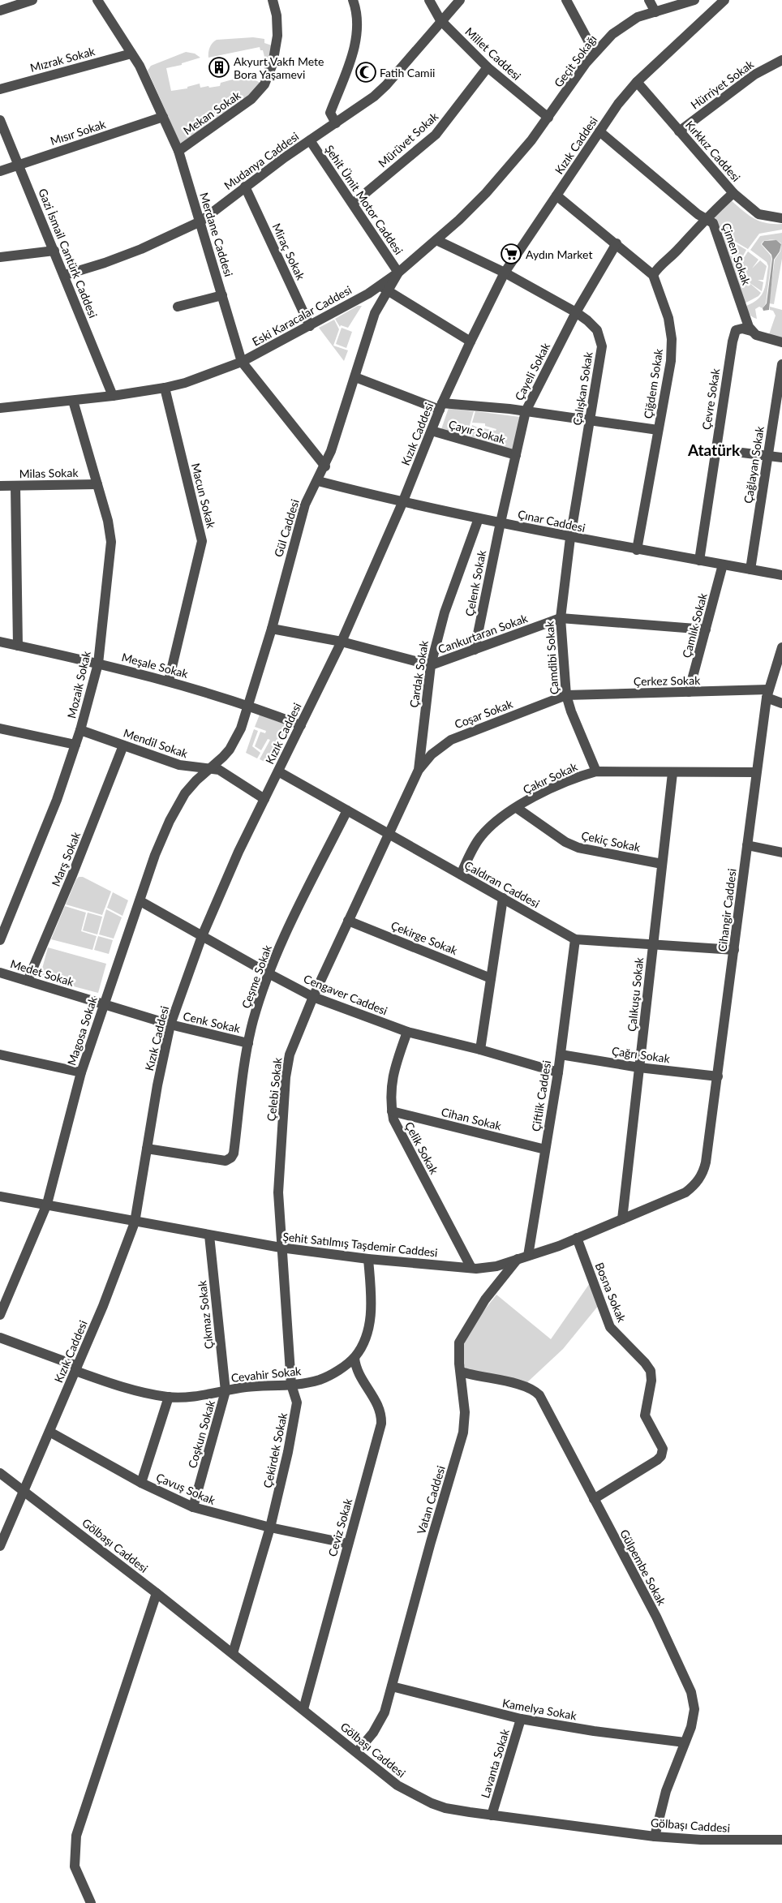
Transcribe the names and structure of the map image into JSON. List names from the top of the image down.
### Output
{
  "streets": {
    "street": [
      "Millet Caddesi",
      "Mızrak Sokak",
      "Geçit Sokağı",
      "Hürriyet Sokak",
      "Mekan Sokak",
      "Mısır Sokak",
      "Mürüvet Sokak",
      "Kızık Caddesi",
      "Kırkkız Caddesi",
      "Mudanya Caddesi",
      "Şehit Ümit Motor Caddesi",
      "Merdane Caddesi",
      "Miraç Sokak",
      "Gazi İsmail Cantürk Caddesi",
      "Çimen Sokak",
      "Eski Karacalar Caddesi",
      "Çayeli Sokak",
      "Çiğdem Sokak",
      "Çalışkan Sokak",
      "Çevre Sokak",
      "Çayır Sokak",
      "Çağlayan Sokak",
      "Milas Sokak",
      "Macun Sokak",
      "Çınar Caddesi",
      "Gül Caddesi",
      "Çelenk Sokak",
      "Çamlık Sokak",
      "Cankurtaran Sokak",
      "Çamdibi Sokak",
      "Meşale Sokak",
      "Çardak Sokak",
      "Çerkez Sokak",
      "Mozaik Sokak",
      "Coşar Sokak",
      "Mendil Sokak",
      "Çakır Sokak",
      "Çekiç Sokak",
      "Marş Sokak",
      "Çaldıran Caddesi",
      "Cihangir Caddesi",
      "Çekirge Sokak",
      "Medet Sokak",
      "Çeşme Sokak",
      "Cengaver Caddesi",
      "Çalıkuşu Sokak",
      "Cenk Sokak",
      "Magosa Sokak",
      "Çağrı Sokak",
      "Çelebi Sokak",
      "Çiftlik Caddesi",
      "Cihan Sokak",
      "Çelik Sokak",
      "Şehit Satılmış Taşdemir Caddesi",
      "Bosna Sokak",
      "Çıkmaz Sokak",
      "Cevahir Sokak",
      "Coşkun Sokak",
      "Çekirdek Sokak",
      "Çavuş Sokak",
      "Vatan Caddesi",
      "Ceviz Sokak",
      "Gölbaşı Caddesi",
      "Gülpembe Sokak",
      "Kamelya Sokak",
      "Lavanta Sokak"
    ]
  },
  "crossings": [
    ["Millet Caddesi", "Geçit Sokağı"],
    ["Millet Caddesi", "Mürüvet Sokak"],
    ["Millet Caddesi", "Mudanya Caddesi"],
    ["Millet Caddesi", "Eski Karacalar Caddesi"],
    ["Mızrak Sokak", "Merdane Caddesi"],
    ["Geçit Sokağı", "Eski Karacalar Caddesi"],
    ["Hürriyet Sokak", "Kırkkız Caddesi"],
    ["Mekan Sokak", "Merdane Caddesi"],
    ["Mısır Sokak", "Merdane Caddesi"],
    ["Mısır Sokak", "Gazi İsmail Cantürk Caddesi"],
    ["Mürüvet Sokak", "Şehit Ümit Motor Caddesi"],
    ["Kızık Caddesi", "Kırkkız Caddesi"],
    ["Kızık Caddesi", "Çimen Sokak"],
    ["Kızık Caddesi", "Çalışkan Sokak"],
    ["Kızık Caddesi", "Çayır Sokak"],
    ["Kızık Caddesi", "Çınar Caddesi"],
    ["Kızık Caddesi", "Cankurtaran Sokak"],
    ["Kızık Caddesi", "Meşale Sokak"],
    ["Kızık Caddesi", "Mendil Sokak"],
    ["Kızık Caddesi", "Çaldıran Caddesi"],
    ["Kızık Caddesi", "Medet Sokak"],
    ["Kızık Caddesi", "Çeşme Sokak"],
    ["Kızık Caddesi", "Cengaver Caddesi"],
    ["Kızık Caddesi", "Cenk Sokak"],
    ["Kızık Caddesi", "Şehit Satılmış Taşdemir Caddesi"],
    ["Kızık Caddesi", "Cevahir Sokak"],
    ["Kızık Caddesi", "Çavuş Sokak"],
    ["Kızık Caddesi", "Gölbaşı Caddesi"],
    ["Mudanya Caddesi", "Şehit Ümit Motor Caddesi"],
    ["Mudanya Caddesi", "Merdane Caddesi"],
    ["Mudanya Caddesi", "Miraç Sokak"],
    ["Mudanya Caddesi", "Gazi İsmail Cantürk Caddesi"],
    ["Şehit Ümit Motor Caddesi", "Eski Karacalar Caddesi"],
    ["Merdane Caddesi", "Eski Karacalar Caddesi"],
    ["Merdane Caddesi", "Gül Caddesi"],
    ["Miraç Sokak", "Eski Karacalar Caddesi"],
    ["Gazi İsmail Cantürk Caddesi", "Eski Karacalar Caddesi"],
    ["Çimen Sokak", "Çevre Sokak"],
    ["Eski Karacalar Caddesi", "Çalışkan Sokak"],
    ["Eski Karacalar Caddesi", "Macun Sokak"],
    ["Eski Karacalar Caddesi", "Gül Caddesi"],
    ["Eski Karacalar Caddesi", "Mozaik Sokak"],
    ["Çayeli Sokak", "Çalışkan Sokak"],
    ["Çayeli Sokak", "Çayır Sokak"],
    ["Çayeli Sokak", "Çınar Caddesi"],
    ["Çayeli Sokak", "Çelenk Sokak"],
    ["Çiğdem Sokak", "Çınar Caddesi"],
    ["Çalışkan Sokak", "Çınar Caddesi"],
    ["Çalışkan Sokak", "Çamdibi Sokak"],
    ["Çevre Sokak", "Çınar Caddesi"],
    ["Çağlayan Sokak", "Çınar Caddesi"],
    ["Milas Sokak", "Mozaik Sokak"],
    ["Macun Sokak", "Meşale Sokak"],
    ["Çınar Caddesi", "Gül Caddesi"],
    ["Çınar Caddesi", "Çelenk Sokak"],
    ["Çınar Caddesi", "Çamlık Sokak"],
    ["Çınar Caddesi", "Çamdibi Sokak"],
    ["Çınar Caddesi", "Çardak Sokak"],
    ["Gül Caddesi", "Cankurtaran Sokak"],
    ["Gül Caddesi", "Meşale Sokak"],
    ["Gül Caddesi", "Mendil Sokak"],
    ["Gül Caddesi", "Magosa Sokak"],
    ["Çelenk Sokak", "Cankurtaran Sokak"],
    ["Çamlık Sokak", "Cankurtaran Sokak"],
    ["Çamlık Sokak", "Çerkez Sokak"],
    ["Cankurtaran Sokak", "Çamdibi Sokak"],
    ["Cankurtaran Sokak", "Çardak Sokak"],
    ["Çamdibi Sokak", "Çerkez Sokak"],
    ["Çamdibi Sokak", "Coşar Sokak"],
    ["Çamdibi Sokak", "Çakır Sokak"],
    ["Meşale Sokak", "Mozaik Sokak"],
    ["Çardak Sokak", "Coşar Sokak"],
    ["Çardak Sokak", "Çaldıran Caddesi"],
    ["Çardak Sokak", "Çelebi Sokak"],
    ["Çerkez Sokak", "Coşar Sokak"],
    ["Çerkez Sokak", "Cihangir Caddesi"],
    ["Mozaik Sokak", "Mendil Sokak"],
    ["Mendil Sokak", "Marş Sokak"],
    ["Mendil Sokak", "Magosa Sokak"],
    ["Çakır Sokak", "Çekiç Sokak"],
    ["Çakır Sokak", "Çaldıran Caddesi"],
    ["Çakır Sokak", "Cihangir Caddesi"],
    ["Çakır Sokak", "Çalıkuşu Sokak"],
    ["Çekiç Sokak", "Çalıkuşu Sokak"],
    ["Marş Sokak", "Medet Sokak"],
    ["Çaldıran Caddesi", "Cihangir Caddesi"],
    ["Çaldıran Caddesi", "Çeşme Sokak"],
    ["Çaldıran Caddesi", "Çalıkuşu Sokak"],
    ["Çaldıran Caddesi", "Çelebi Sokak"],
    ["Çaldıran Caddesi", "Çiftlik Caddesi"],
    ["Cihangir Caddesi", "Çağrı Sokak"],
    ["Cihangir Caddesi", "Şehit Satılmış Taşdemir Caddesi"],
    ["Çekirge Sokak", "Çelebi Sokak"],
    ["Medet Sokak", "Cenk Sokak"],
    ["Medet Sokak", "Magosa Sokak"],
    ["Çeşme Sokak", "Cengaver Caddesi"],
    ["Çeşme Sokak", "Cenk Sokak"],
    ["Cengaver Caddesi", "Magosa Sokak"],
    ["Cengaver Caddesi", "Çelebi Sokak"],
    ["Cengaver Caddesi", "Çiftlik Caddesi"],
    ["Cengaver Caddesi", "Çelik Sokak"],
    ["Çalıkuşu Sokak", "Çağrı Sokak"],
    ["Çalıkuşu Sokak", "Şehit Satılmış Taşdemir Caddesi"],
    ["Magosa Sokak", "Şehit Satılmış Taşdemir Caddesi"],
    ["Çağrı Sokak", "Çiftlik Caddesi"],
    ["Çelebi Sokak", "Şehit Satılmış Taşdemir Caddesi"],
    ["Çelebi Sokak", "Çekirdek Sokak"],
    ["Çiftlik Caddesi", "Cihan Sokak"],
    ["Çiftlik Caddesi", "Şehit Satılmış Taşdemir Caddesi"],
    ["Çiftlik Caddesi", "Vatan Caddesi"],
    ["Cihan Sokak", "Çelik Sokak"],
    ["Çelik Sokak", "Şehit Satılmış Taşdemir Caddesi"],
    ["Şehit Satılmış Taşdemir Caddesi", "Bosna Sokak"],
    ["Şehit Satılmış Taşdemir Caddesi", "Çıkmaz Sokak"],
    ["Şehit Satılmış Taşdemir Caddesi", "Cevahir Sokak"],
    ["Şehit Satılmış Taşdemir Caddesi", "Çekirdek Sokak"],
    ["Şehit Satılmış Taşdemir Caddesi", "Vatan Caddesi"],
    ["Bosna Sokak", "Gülpembe Sokak"],
    ["Çıkmaz Sokak", "Cevahir Sokak"],
    ["Çıkmaz Sokak", "Coşkun Sokak"],
    ["Cevahir Sokak", "Coşkun Sokak"],
    ["Cevahir Sokak", "Çekirdek Sokak"],
    ["Cevahir Sokak", "Ceviz Sokak"],
    ["Coşkun Sokak", "Çavuş Sokak"],
    ["Çekirdek Sokak", "Çavuş Sokak"],
    ["Çekirdek Sokak", "Gölbaşı Caddesi"],
    ["Çavuş Sokak", "Ceviz Sokak"],
    ["Vatan Caddesi", "Gölbaşı Caddesi"],
    ["Vatan Caddesi", "Gülpembe Sokak"],
    ["Vatan Caddesi", "Kamelya Sokak"],
    ["Ceviz Sokak", "Gölbaşı Caddesi"],
    ["Gölbaşı Caddesi", "Gülpembe Sokak"],
    ["Gölbaşı Caddesi", "Lavanta Sokak"],
    ["Gülpembe Sokak", "Kamelya Sokak"],
    ["Kamelya Sokak", "Lavanta Sokak"]
  ],
  "districts": ["Atatürk"],
  "places": {
    "building": ["Akyurt Vakfı Mete Bora Yaşamevi"],
    "mosque": ["Fatih Camii"],
    "supermarket": ["Aydın Market"]
  }
}
